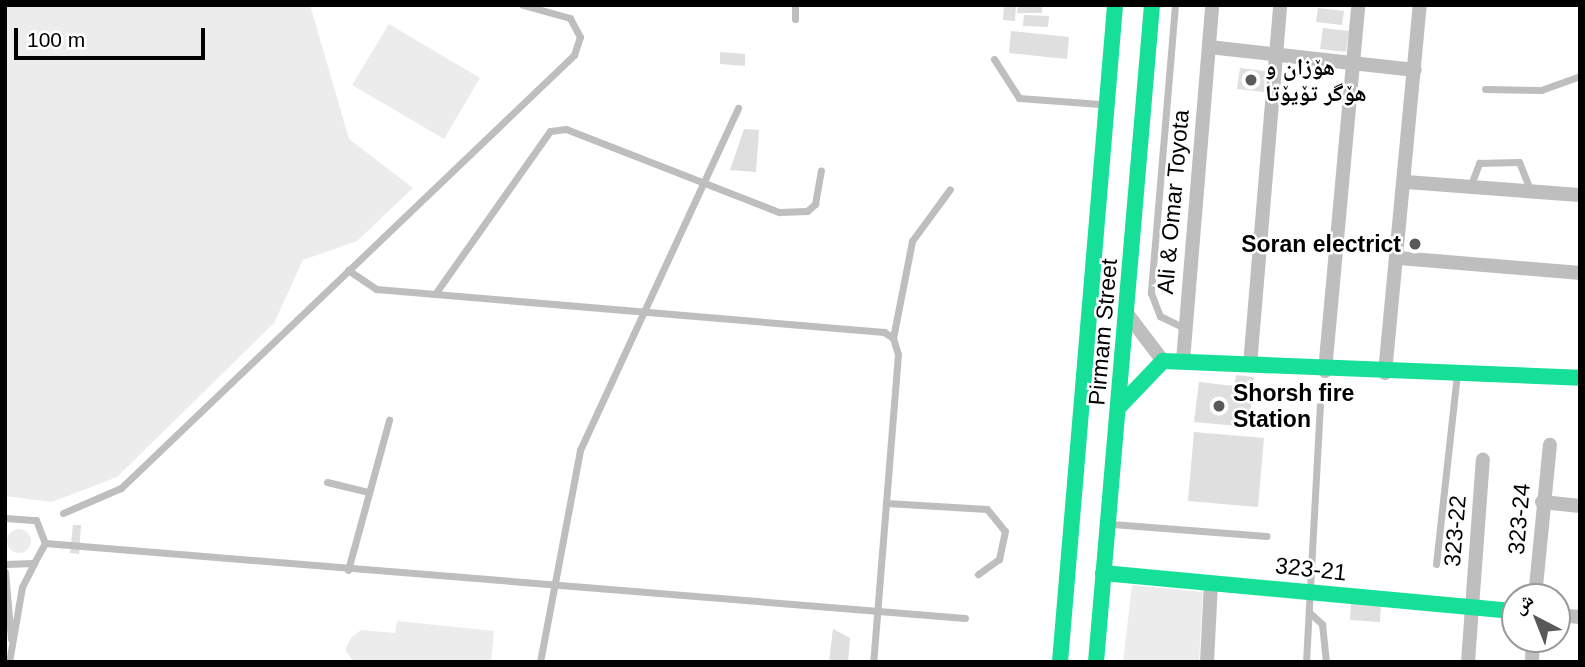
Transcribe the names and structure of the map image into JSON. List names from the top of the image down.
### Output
{
  "streets": {
    "main road": ["Pirmam Street", "323-21"],
    "street": ["Ali & Omar Toyota", "323-24", "323-22"]
  },
  "crossings": [
    ["Pirmam Street", "323-21"],
    ["323-22", "323-21"]
  ],
  "places": ["هۆزان و هۆگر تۆیۆتا", "Soran electrict", "Shorsh fire Station"],
  "scale_bar": "100 m",
  "north": "top left"
}
